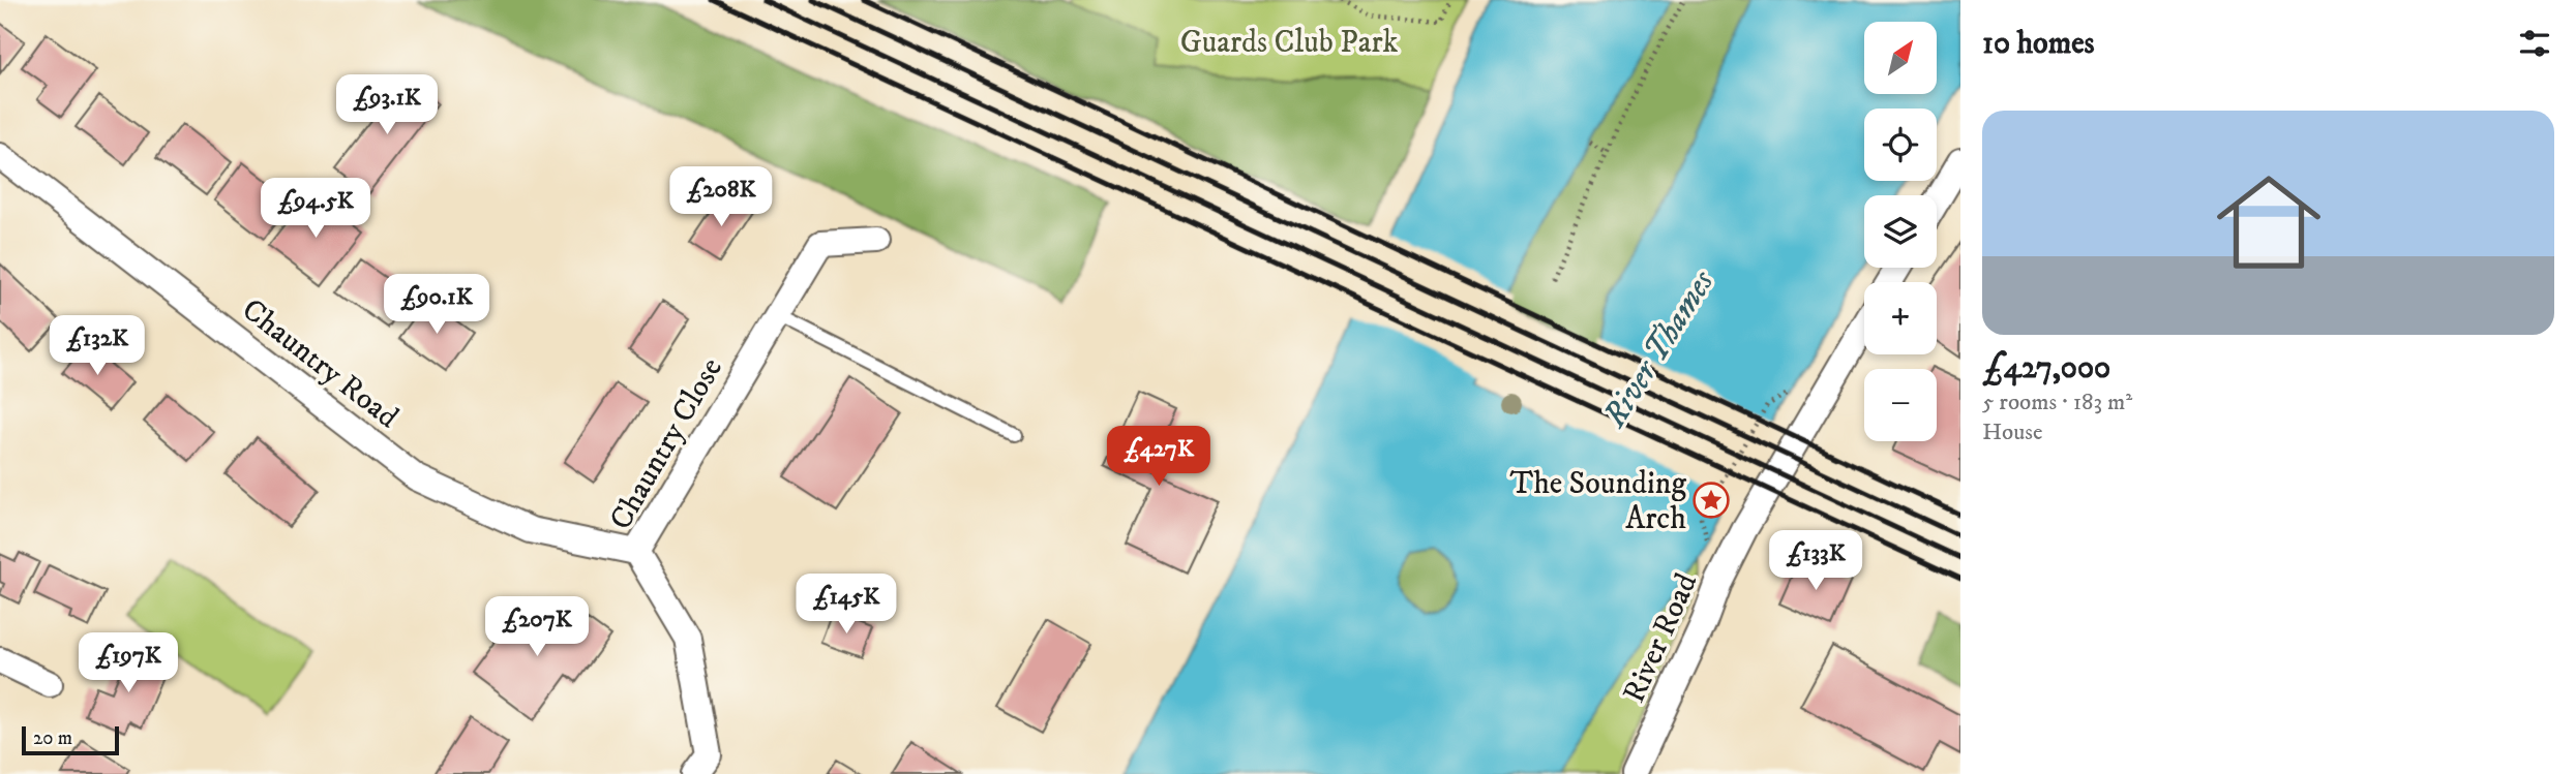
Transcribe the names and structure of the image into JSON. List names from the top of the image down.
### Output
{
  "streets": {
    "street": ["Chauntry Road", "Chauntry Close", "River Road"]
  },
  "crossings": [
    ["Chauntry Road", "Chauntry Close"]
  ],
  "water": ["River Thames"],
  "parks": ["Guards Club Park"],
  "places": {
    "place": ["The Sounding Arch"]
  },
  "scale_bar": "20 m",
  "north": "top right",
  "page": {
    "heading": "10 homes",
    "map_buttons": ["+", "−"],
    "price": [
      "£93.1K",
      "£208K",
      "£94.5K",
      "£90.1K",
      "£132K",
      "£427K",
      "£133K",
      "£145K",
      "£207K",
      "£197K"
    ],
    "list": [
      {
        "name": "£427,000",
        "note": "5 rooms · 183 m² · House"
      }
    ],
    "scale": "20 m"
  }
}
